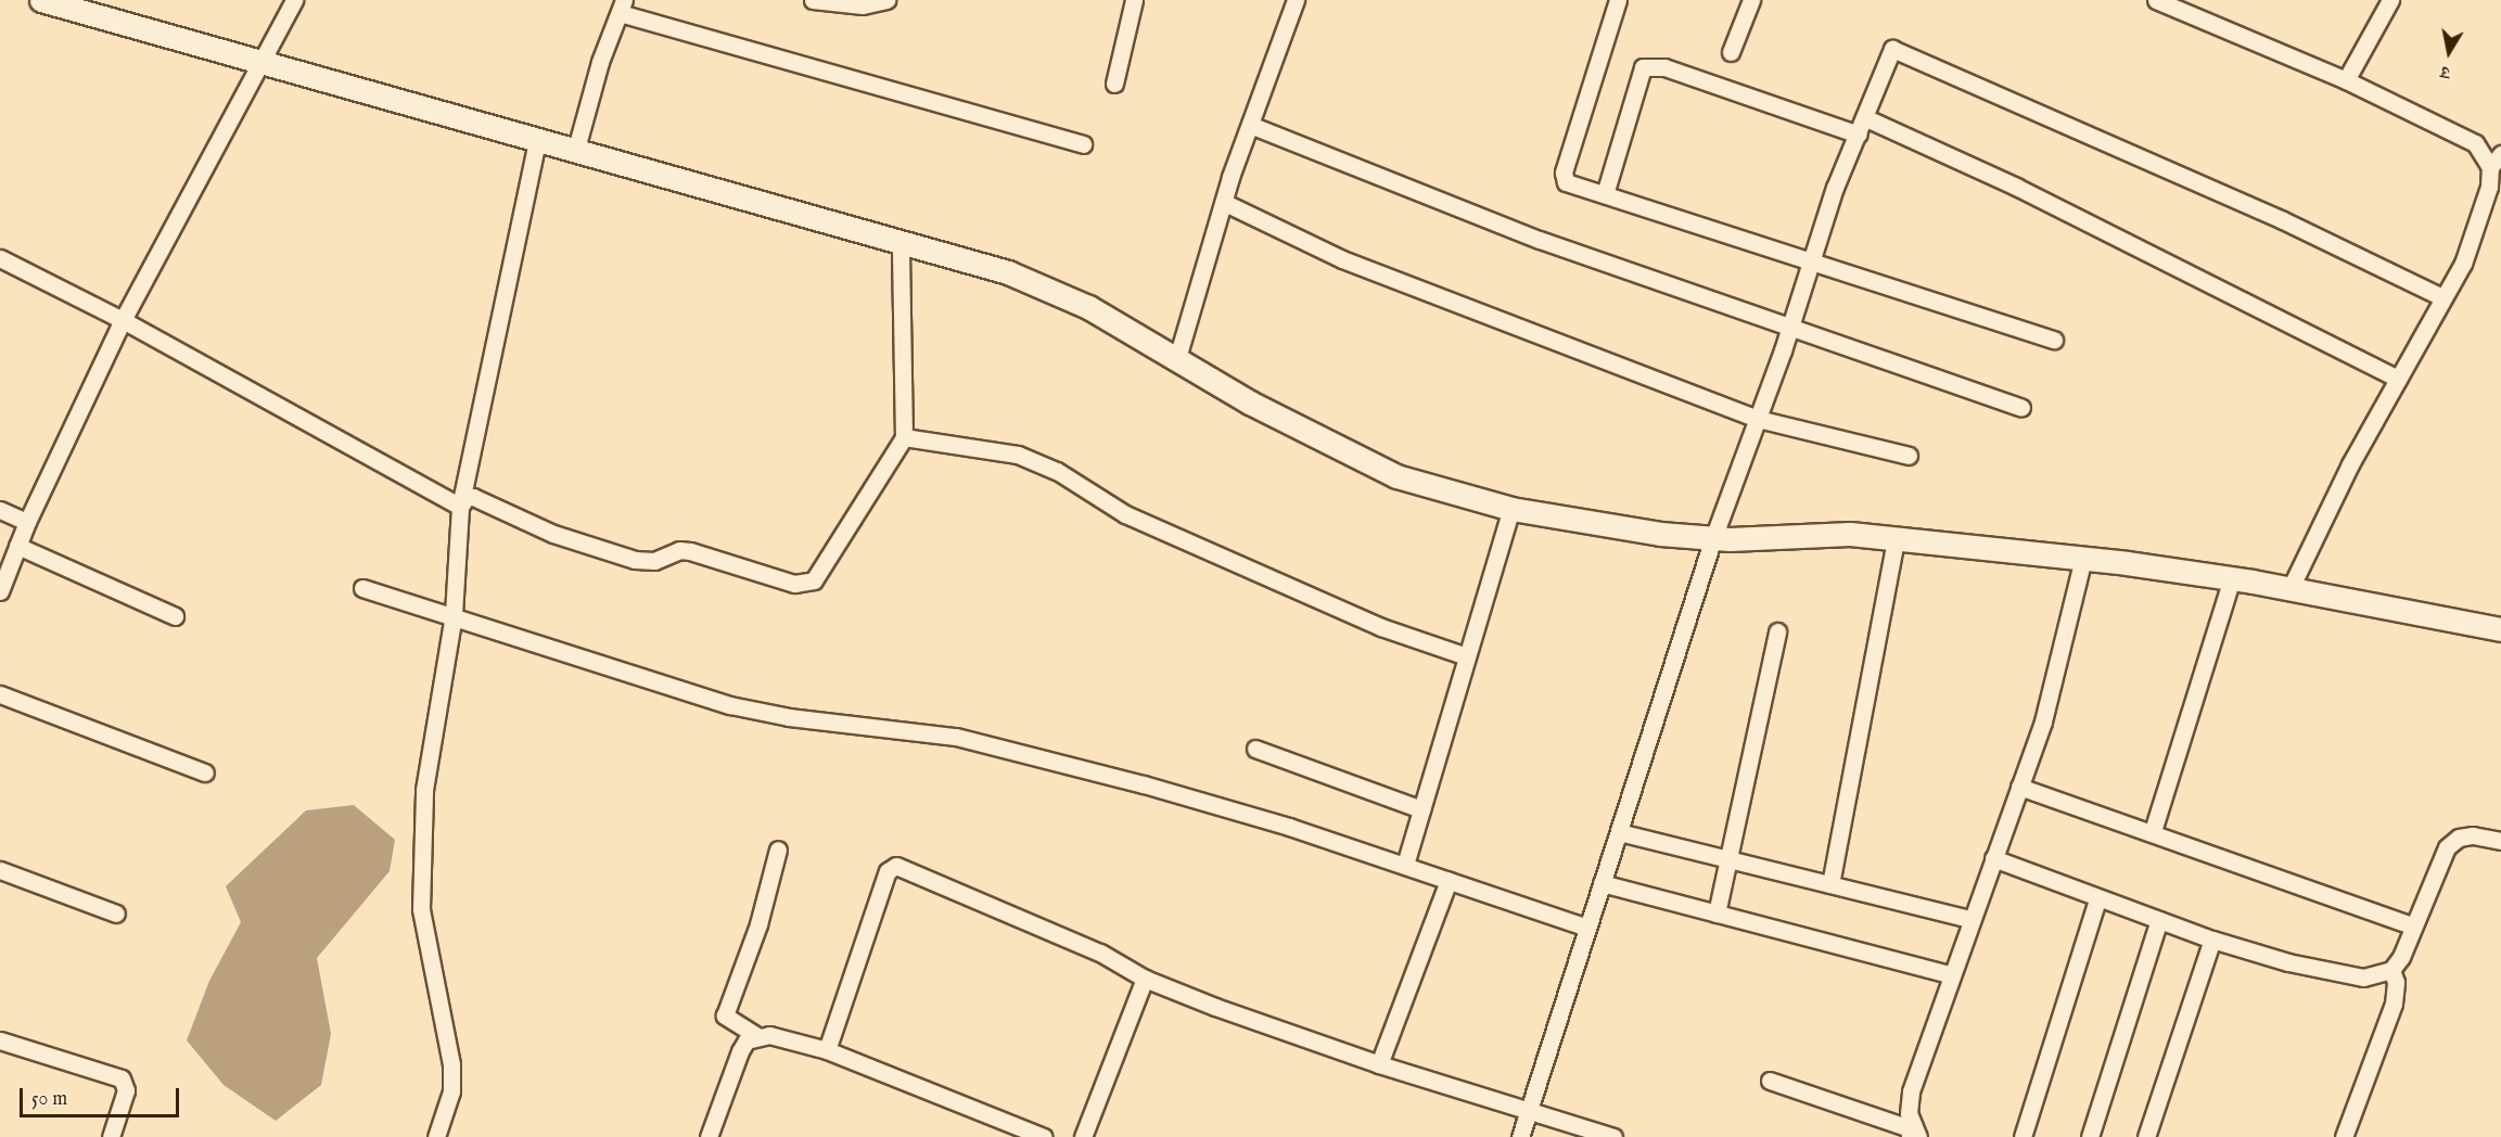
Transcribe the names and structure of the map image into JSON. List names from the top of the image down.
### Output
{
  "scale_bar": "50 m",
  "north": "bottom"
}
